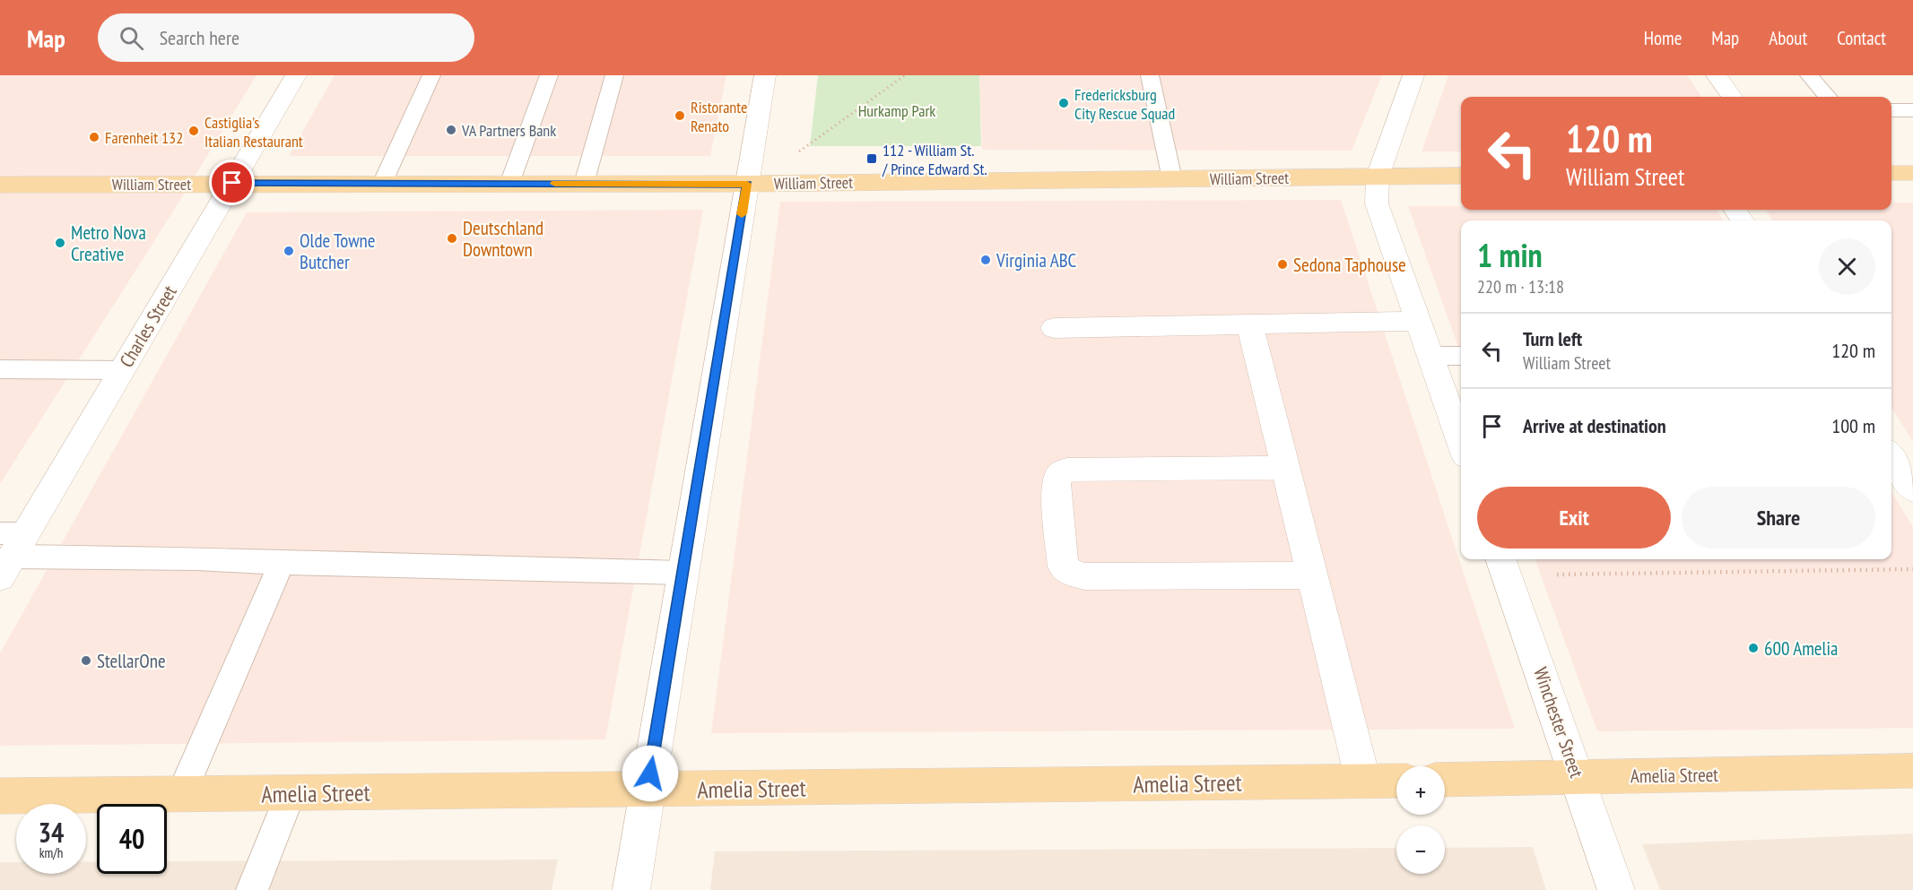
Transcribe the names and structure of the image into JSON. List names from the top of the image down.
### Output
{
  "streets": {
    "main road": ["William Street", "Amelia Street"],
    "street": ["Charles Street", "Winchester Street"]
  },
  "crossings": [
    ["William Street", "Charles Street"],
    ["Winchester Street", "Amelia Street"]
  ],
  "parks": ["Hurkamp Park"],
  "places": {
    "other": [
      "Fredericksburg City Rescue Squad",
      "Ristorante Renato",
      "VA Partners Bank",
      "Castiglia's Italian Restaurant",
      "Farenheit 132",
      "Deutschland Downtown",
      "Metro Nova Creative",
      "Olde Towne Butcher",
      "Virginia ABC",
      "Sedona Taphouse",
      "600 Amelia",
      "StellarOne"
    ],
    "transit": ["112 - William St. / Prince Edward St."]
  },
  "page": {
    "header": "Map",
    "search": "Search here",
    "nav": [
      "Home",
      "Map",
      "About",
      "Contact"
    ],
    "turn": ["120 m", "William Street"],
    "heading": ["1 min", "220 m · 13:18"],
    "list": [
      {
        "name": "Turn left",
        "note": "William Street",
        "value": "120 m"
      },
      {
        "name": "Arrive at destination",
        "value": "100 m"
      }
    ],
    "buttons": ["Exit", "Share"],
    "map_buttons": ["+", "−"],
    "speed": "34 km/h",
    "limit": "40"
  }
}
